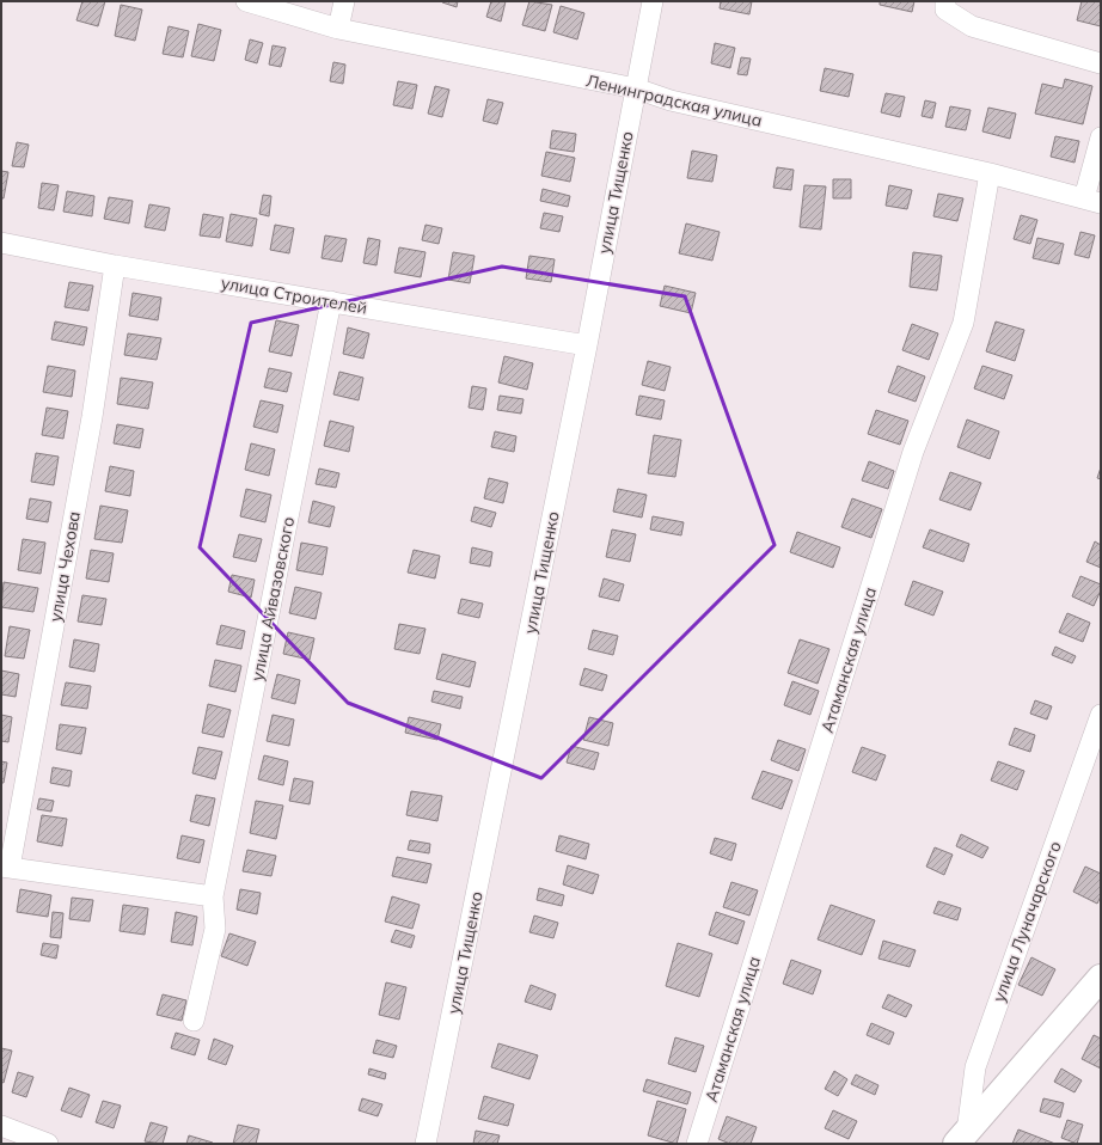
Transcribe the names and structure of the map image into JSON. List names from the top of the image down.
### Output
{
  "streets": {
    "main road": ["улица Луначарского"],
    "street": [
      "Ленинградская улица",
      "улица Тищенко",
      "улица Строителей",
      "улица Чехова",
      "улица Айвазовского",
      "Атаманская улица"
    ]
  },
  "crossings": [
    ["Ленинградская улица", "улица Тищенко"],
    ["Ленинградская улица", "Атаманская улица"],
    ["улица Тищенко", "улица Строителей"],
    ["улица Строителей", "улица Чехова"],
    ["улица Строителей", "улица Айвазовского"]
  ]
}
